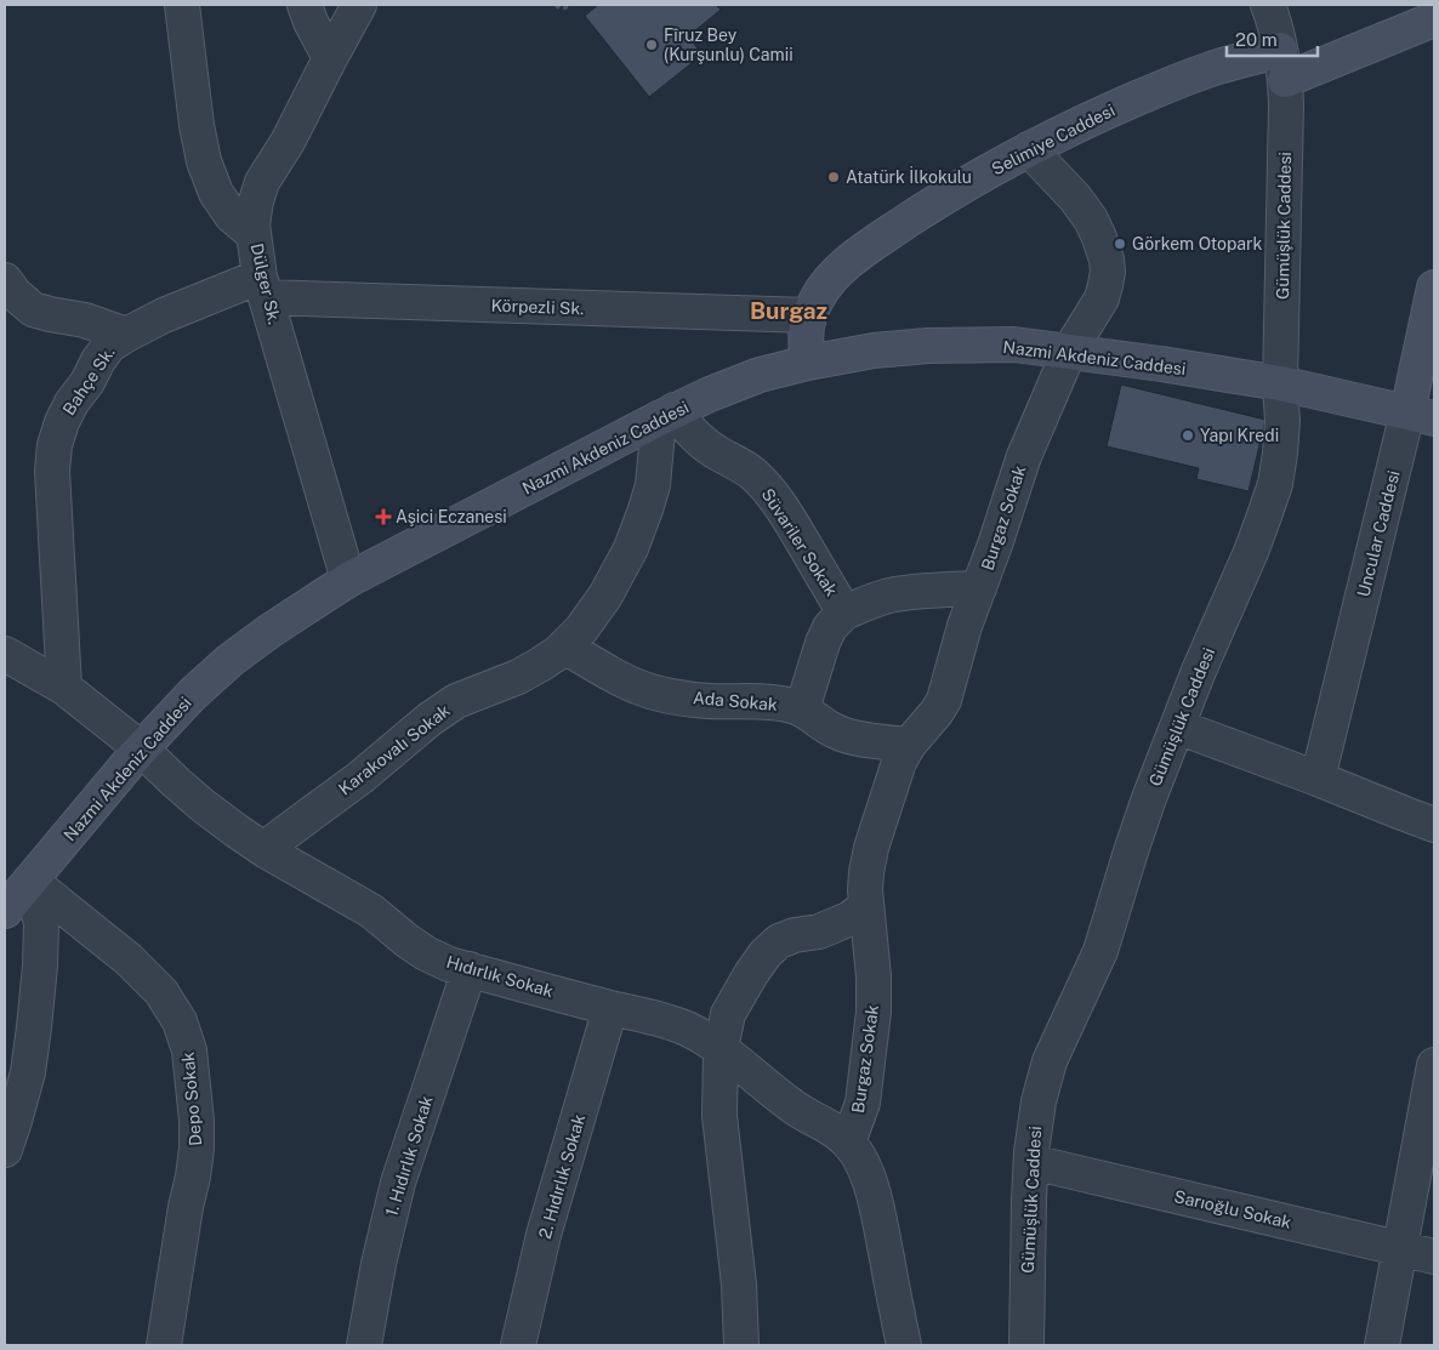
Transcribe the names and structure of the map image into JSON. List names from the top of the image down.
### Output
{
  "streets": {
    "street": [
      "Selimiye Caddesi",
      "Gümüşlük Caddesi",
      "Dülger Sk.",
      "Körpezli Sk.",
      "Nazmi Akdeniz Caddesi",
      "Bahçe Sk.",
      "Burgaz Sokak",
      "Uncular Caddesi",
      "Süvariler Sokak",
      "Ada Sokak",
      "Karakovalı Sokak",
      "Hıdırlık Sokak",
      "Depo Sokak",
      "1. Hıdırlık Sokak",
      "2. Hıdırlık Sokak",
      "Sarıoğlu Sokak"
    ]
  },
  "crossings": [
    ["Selimiye Caddesi", "Gümüşlük Caddesi"],
    ["Selimiye Caddesi", "Körpezli Sk."],
    ["Selimiye Caddesi", "Nazmi Akdeniz Caddesi"],
    ["Selimiye Caddesi", "Burgaz Sokak"],
    ["Gümüşlük Caddesi", "Nazmi Akdeniz Caddesi"],
    ["Gümüşlük Caddesi", "Sarıoğlu Sokak"],
    ["Dülger Sk.", "Körpezli Sk."],
    ["Dülger Sk.", "Nazmi Akdeniz Caddesi"],
    ["Dülger Sk.", "Bahçe Sk."],
    ["Körpezli Sk.", "Bahçe Sk."],
    ["Nazmi Akdeniz Caddesi", "Burgaz Sokak"],
    ["Nazmi Akdeniz Caddesi", "Uncular Caddesi"],
    ["Nazmi Akdeniz Caddesi", "Süvariler Sokak"],
    ["Nazmi Akdeniz Caddesi", "Karakovalı Sokak"],
    ["Nazmi Akdeniz Caddesi", "Hıdırlık Sokak"],
    ["Nazmi Akdeniz Caddesi", "Depo Sokak"],
    ["Bahçe Sk.", "Hıdırlık Sokak"],
    ["Burgaz Sokak", "Süvariler Sokak"],
    ["Burgaz Sokak", "Ada Sokak"],
    ["Burgaz Sokak", "Hıdırlık Sokak"],
    ["Süvariler Sokak", "Karakovalı Sokak"],
    ["Ada Sokak", "Karakovalı Sokak"],
    ["Karakovalı Sokak", "Hıdırlık Sokak"],
    ["Hıdırlık Sokak", "1. Hıdırlık Sokak"],
    ["Hıdırlık Sokak", "2. Hıdırlık Sokak"]
  ],
  "districts": ["Burgaz"],
  "places": {
    "other": [
      "Fîruz Bey (Kurşunlu) Camii",
      "Atatürk İlkokulu",
      "Görkem Otopark",
      "Yapı Kredi"
    ],
    "health": ["Aşici Eczanesi"]
  },
  "scale_bar": "20 m"
}
